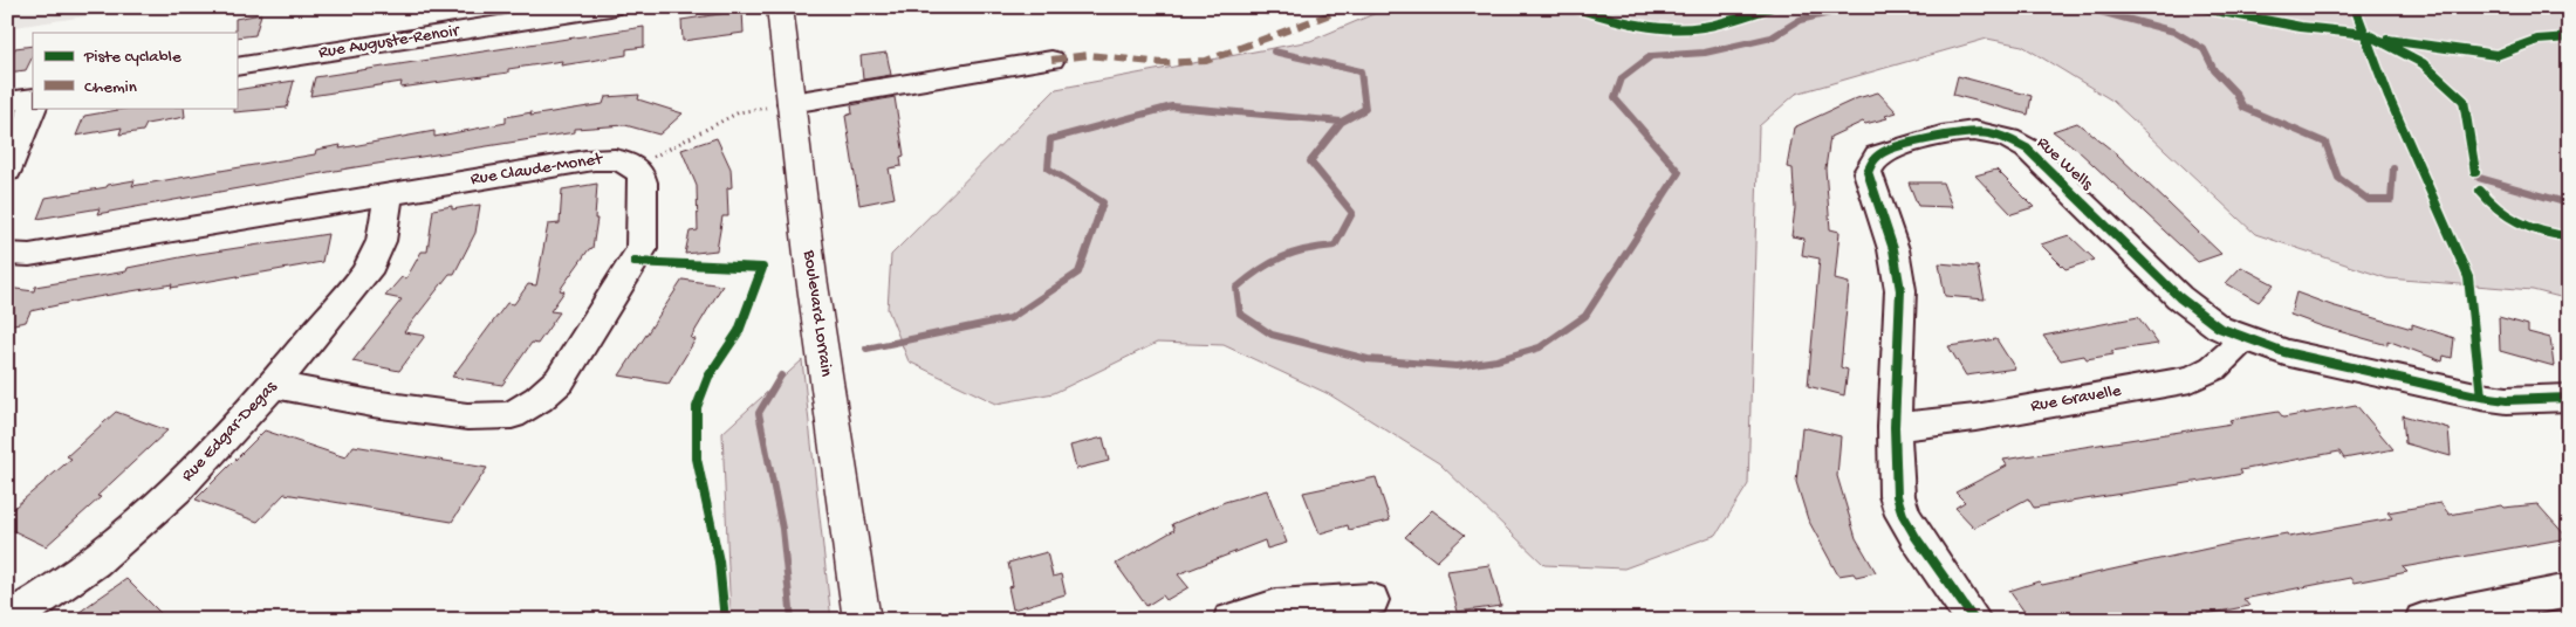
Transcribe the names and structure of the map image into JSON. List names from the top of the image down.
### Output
{
  "streets": {
    "main road": ["Boulevard Lorrain"],
    "street": [
      "Rue Auguste-Renoir",
      "Rue Wells",
      "Rue Claude-Monet",
      "Rue Gravelle",
      "Rue Edgar-Degas"
    ]
  },
  "crossings": [
    ["Rue Wells", "Rue Gravelle"],
    ["Rue Claude-Monet", "Rue Edgar-Degas"]
  ],
  "legend": ["Piste cyclable", "Chemin"]
}
